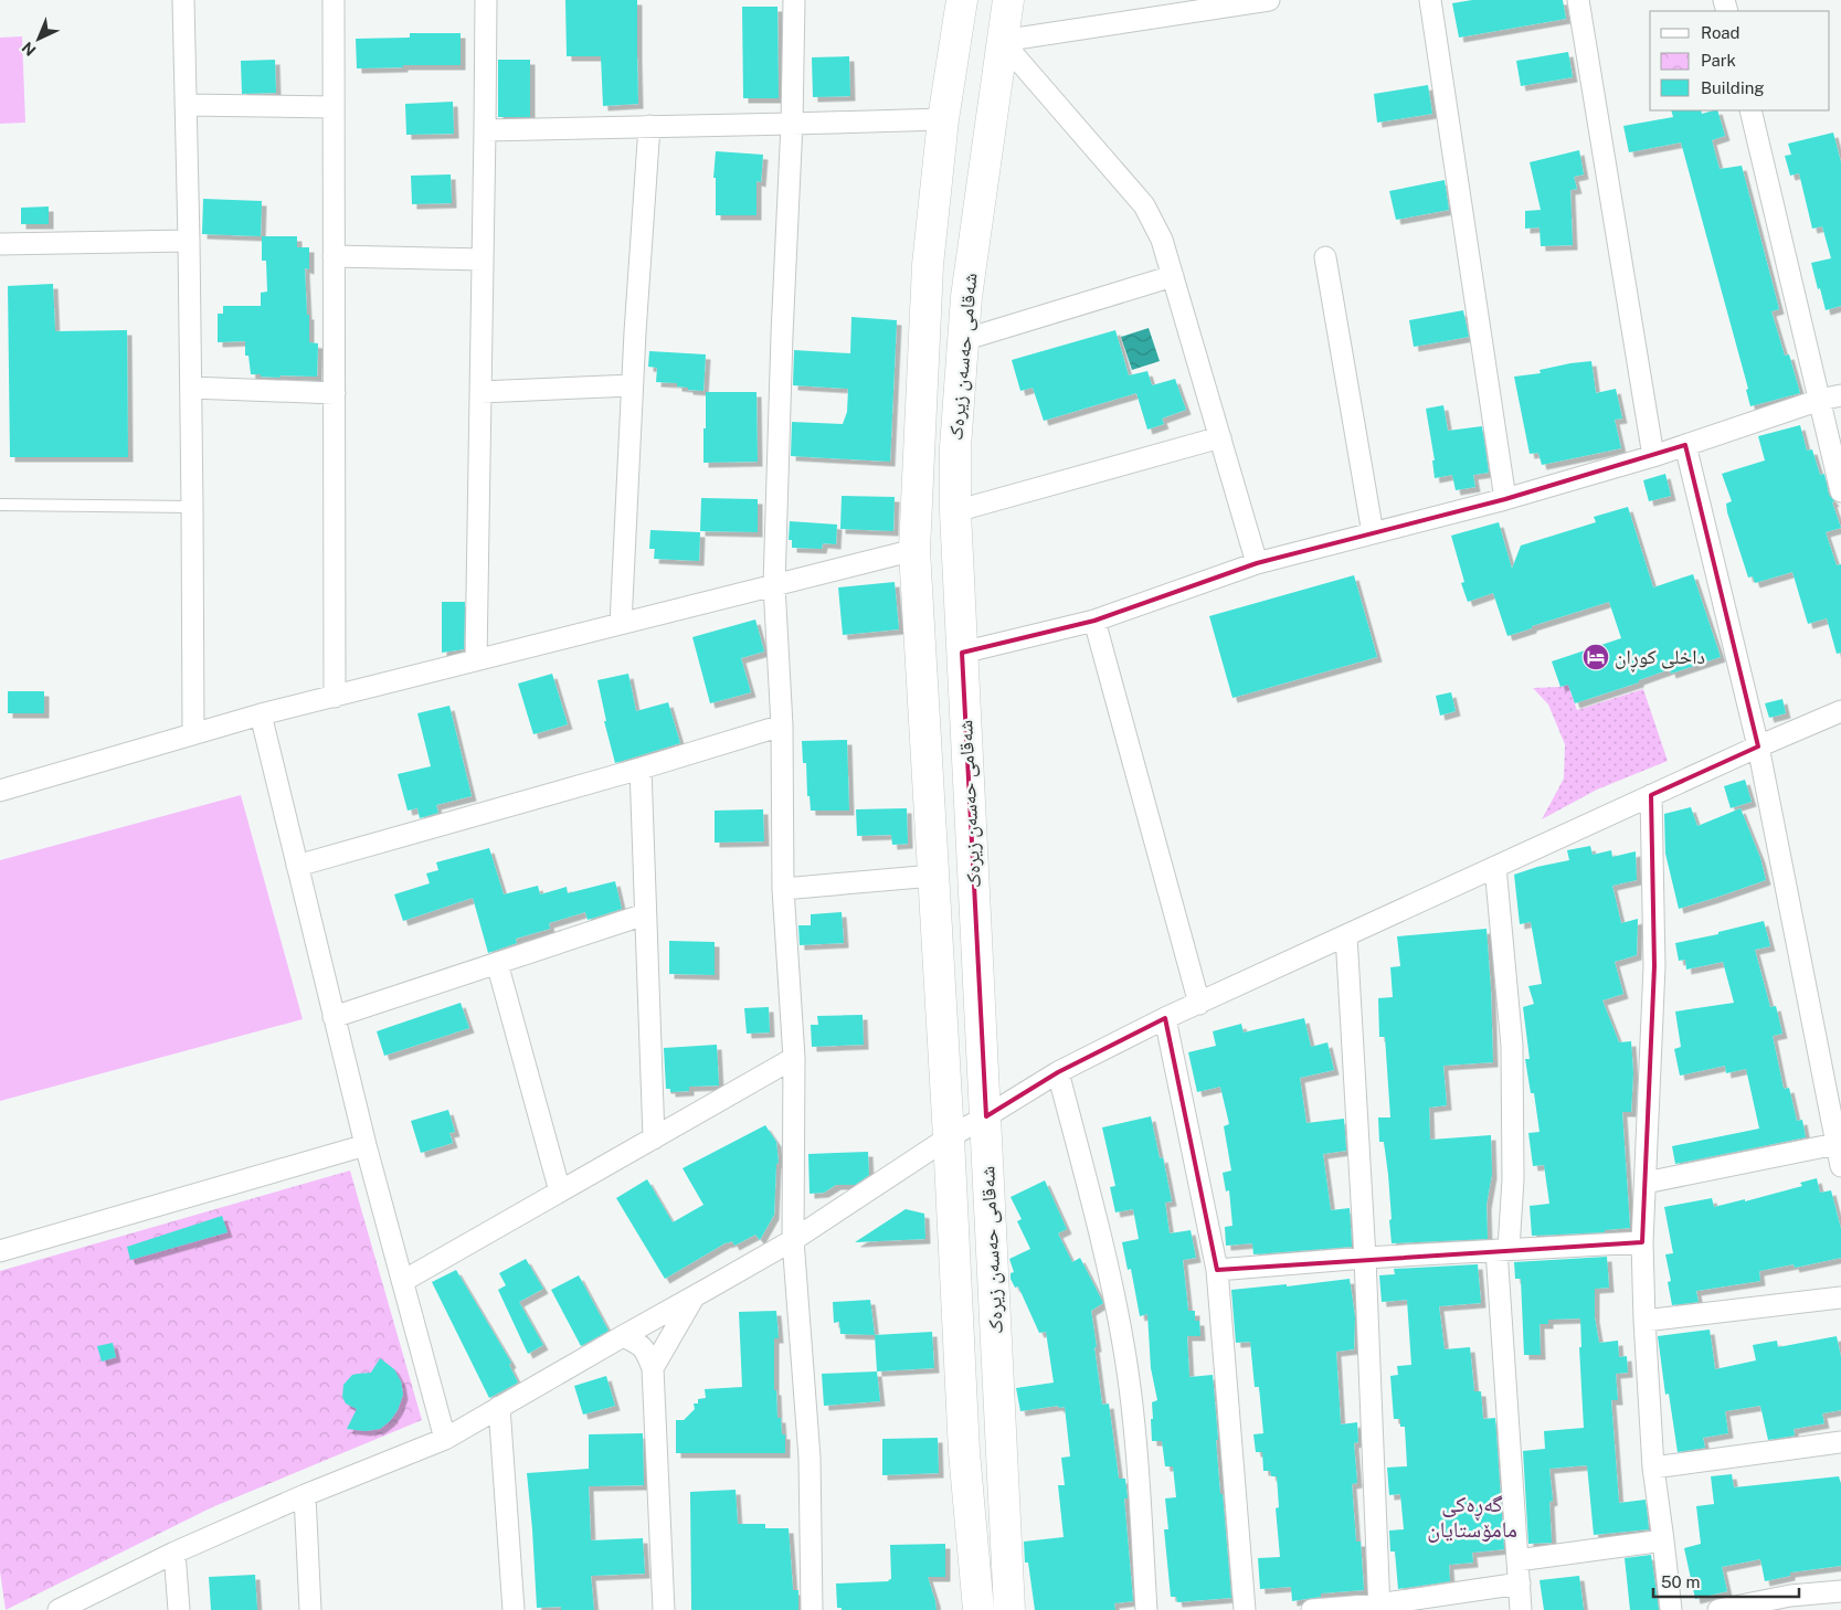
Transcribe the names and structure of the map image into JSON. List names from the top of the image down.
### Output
{
  "streets": {
    "main road": ["شەقامی حەسەن زیرەک"]
  },
  "districts": ["گەڕەکی مامۆستایان"],
  "places": {
    "hotel": ["داخلی کوڕان"]
  },
  "legend": ["Road", "Park", "Building"],
  "scale_bar": "50 m",
  "north": "bottom left"
}
